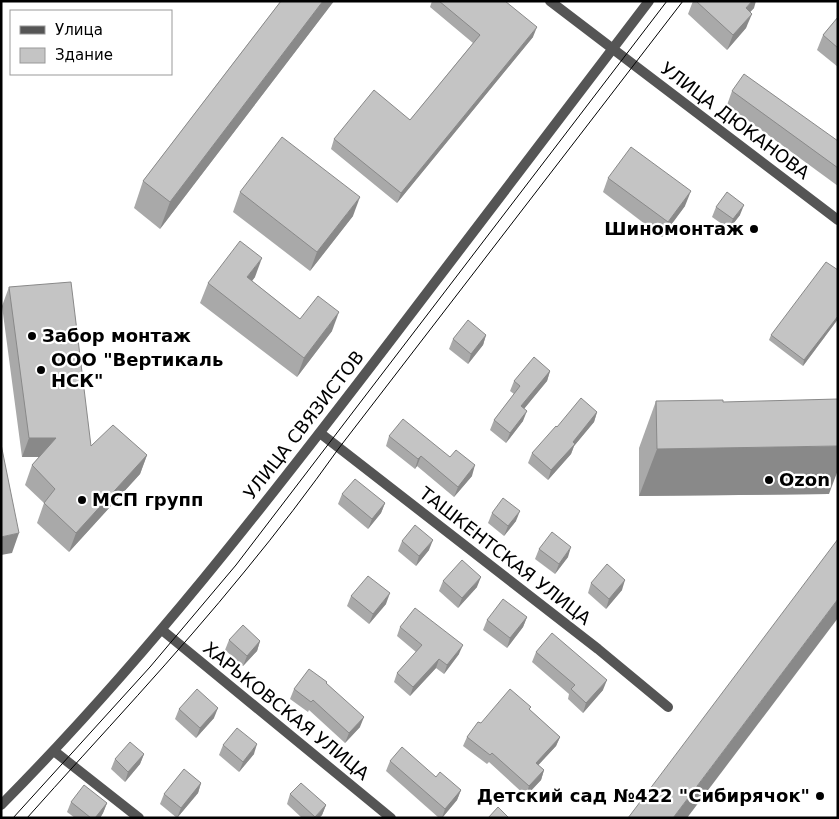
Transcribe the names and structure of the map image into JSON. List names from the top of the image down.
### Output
{
  "streets": {
    "street": [
      "УЛИЦА ДЮКАНОВА",
      "УЛИЦА СВЯЗИСТОВ",
      "ТАШКЕНТСКАЯ УЛИЦА",
      "ХАРЬКОВСКАЯ УЛИЦА"
    ]
  },
  "crossings": [
    ["УЛИЦА ДЮКАНОВА", "УЛИЦА СВЯЗИСТОВ"],
    ["УЛИЦА СВЯЗИСТОВ", "ТАШКЕНТСКАЯ УЛИЦА"],
    ["УЛИЦА СВЯЗИСТОВ", "ХАРЬКОВСКАЯ УЛИЦА"]
  ],
  "places": [
    "Шиномонтаж",
    "Забор монтаж",
    "ООО \"Вертикаль НСК\"",
    "Ozon",
    "МСП групп",
    "Детский сад №422 \"Сибирячок\""
  ],
  "legend": ["Улица", "Здание"]
}
